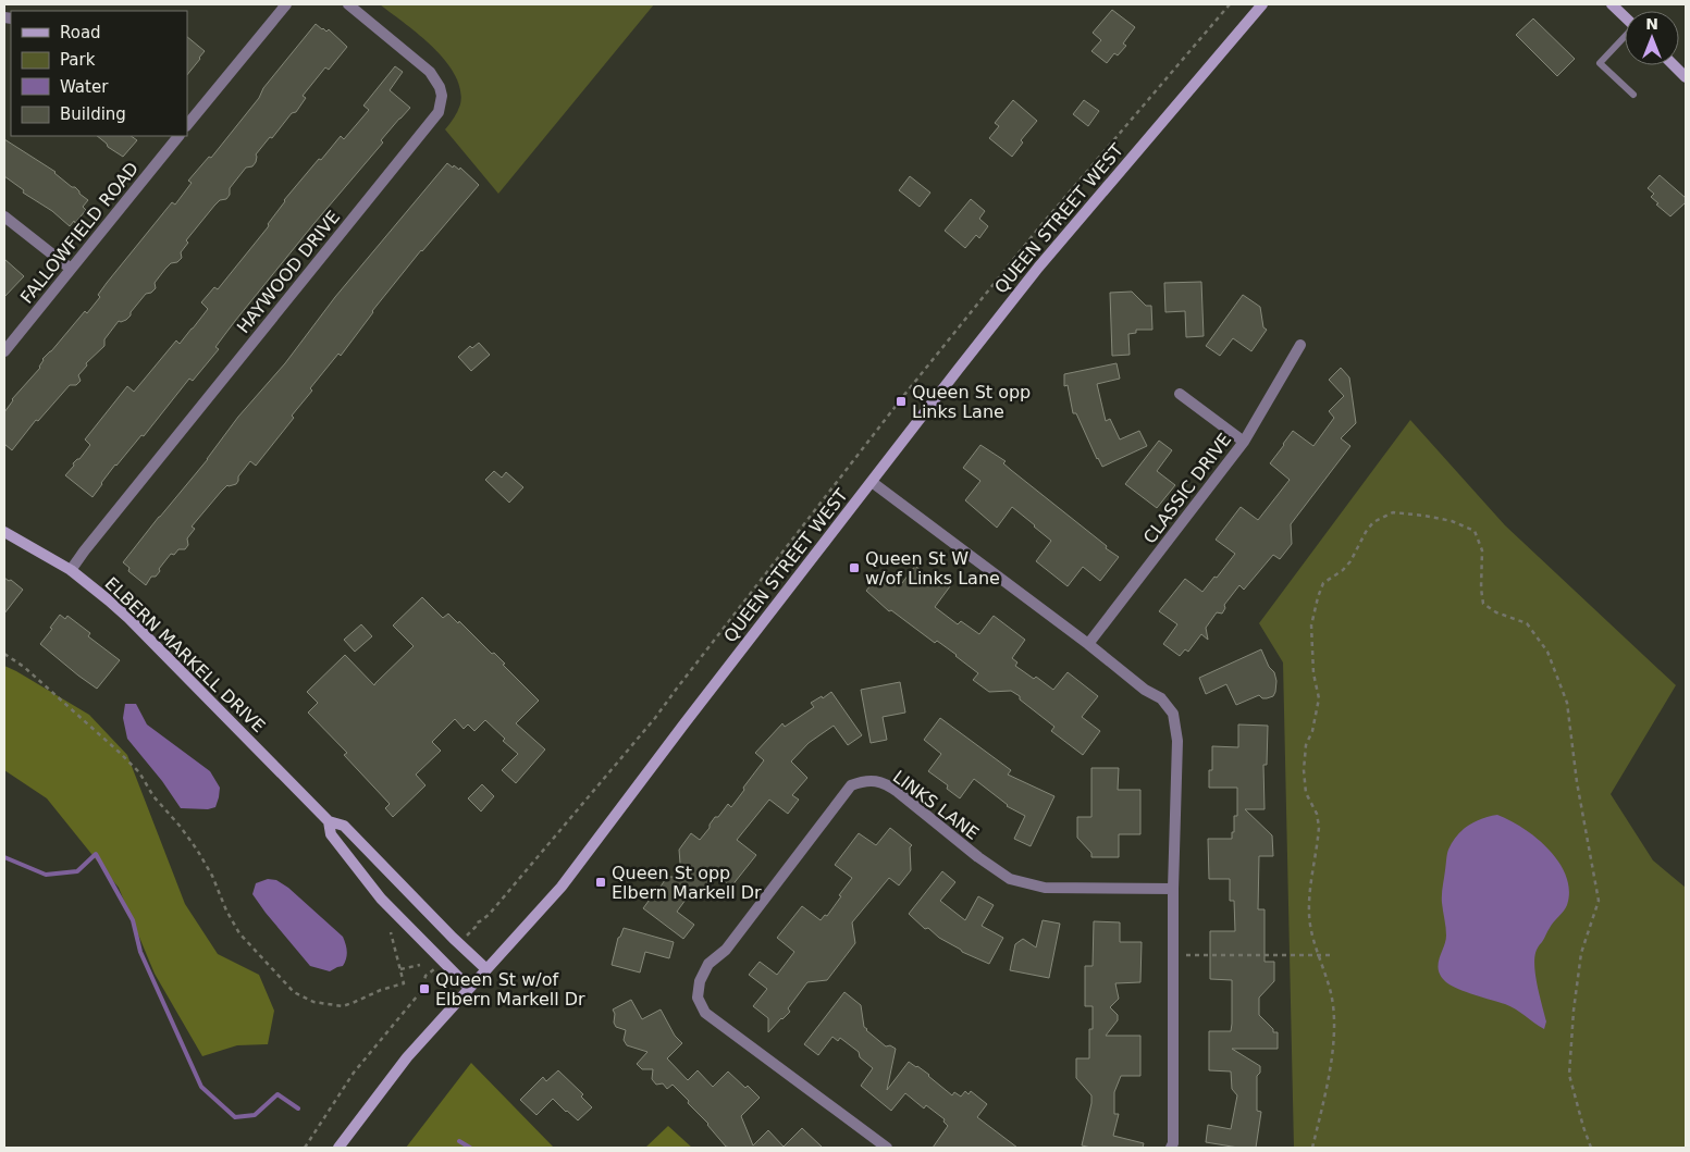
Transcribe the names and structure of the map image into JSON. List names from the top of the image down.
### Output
{
  "streets": {
    "main road": ["QUEEN STREET WEST", "ELBERN MARKELL DRIVE"],
    "street": [
      "FALLOWFIELD ROAD",
      "HAYWOOD DRIVE",
      "CLASSIC DRIVE",
      "LINKS LANE"
    ]
  },
  "crossings": [
    ["QUEEN STREET WEST", "ELBERN MARKELL DRIVE"],
    ["HAYWOOD DRIVE", "ELBERN MARKELL DRIVE"]
  ],
  "places": {
    "transit": [
      "Queen St opp Links Lane",
      "Queen St W w/of Links Lane",
      "Queen St opp Elbern Markell Dr",
      "Queen St w/of Elbern Markell Dr"
    ]
  },
  "legend": [
    "Road",
    "Park",
    "Water",
    "Building"
  ],
  "north": "top"
}
